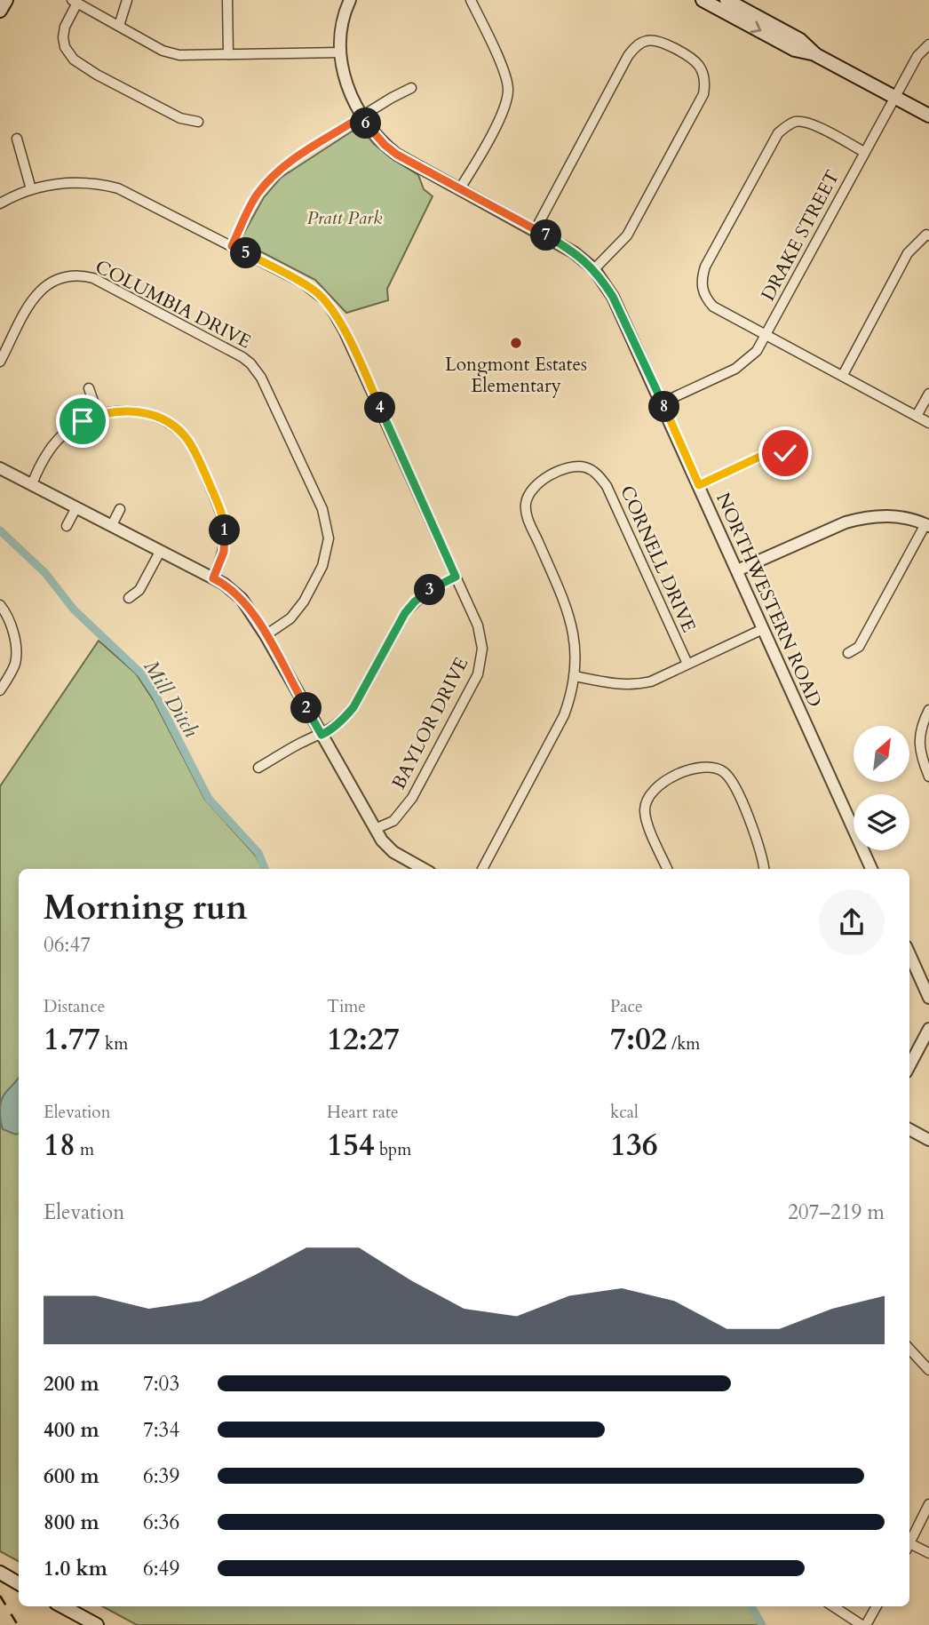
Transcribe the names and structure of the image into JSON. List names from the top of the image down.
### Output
{
  "streets": {
    "street": [
      "DRAKE STREET",
      "COLUMBIA DRIVE",
      "CORNELL DRIVE",
      "NORTHWESTERN ROAD",
      "BAYLOR DRIVE"
    ]
  },
  "crossings": [
    ["DRAKE STREET", "NORTHWESTERN ROAD"]
  ],
  "water": ["Mill Ditch"],
  "parks": ["Pratt Park"],
  "places": ["Longmont Estates Elementary"],
  "north": "top right",
  "page": {
    "pins": [
      "6",
      "7",
      "5",
      "8",
      "4",
      "1",
      "3",
      "2"
    ],
    "heading": ["Morning run", "06:47"],
    "stats": [
      ["Distance", "1.77 km"],
      ["Time", "12:27"],
      ["Pace", "7:02 /km"],
      ["Elevation", "18 m"],
      ["Heart rate", "154 bpm"],
      ["kcal", "136"]
    ],
    "chart": ["Elevation", "207–219 m"],
    "list": [
      {
        "name": "200 m",
        "note": "7:03"
      },
      {
        "name": "400 m",
        "note": "7:34"
      },
      {
        "name": "600 m",
        "note": "6:39"
      },
      {
        "name": "800 m",
        "note": "6:36"
      },
      {
        "name": "1.0 km",
        "note": "6:49"
      }
    ]
  }
}
